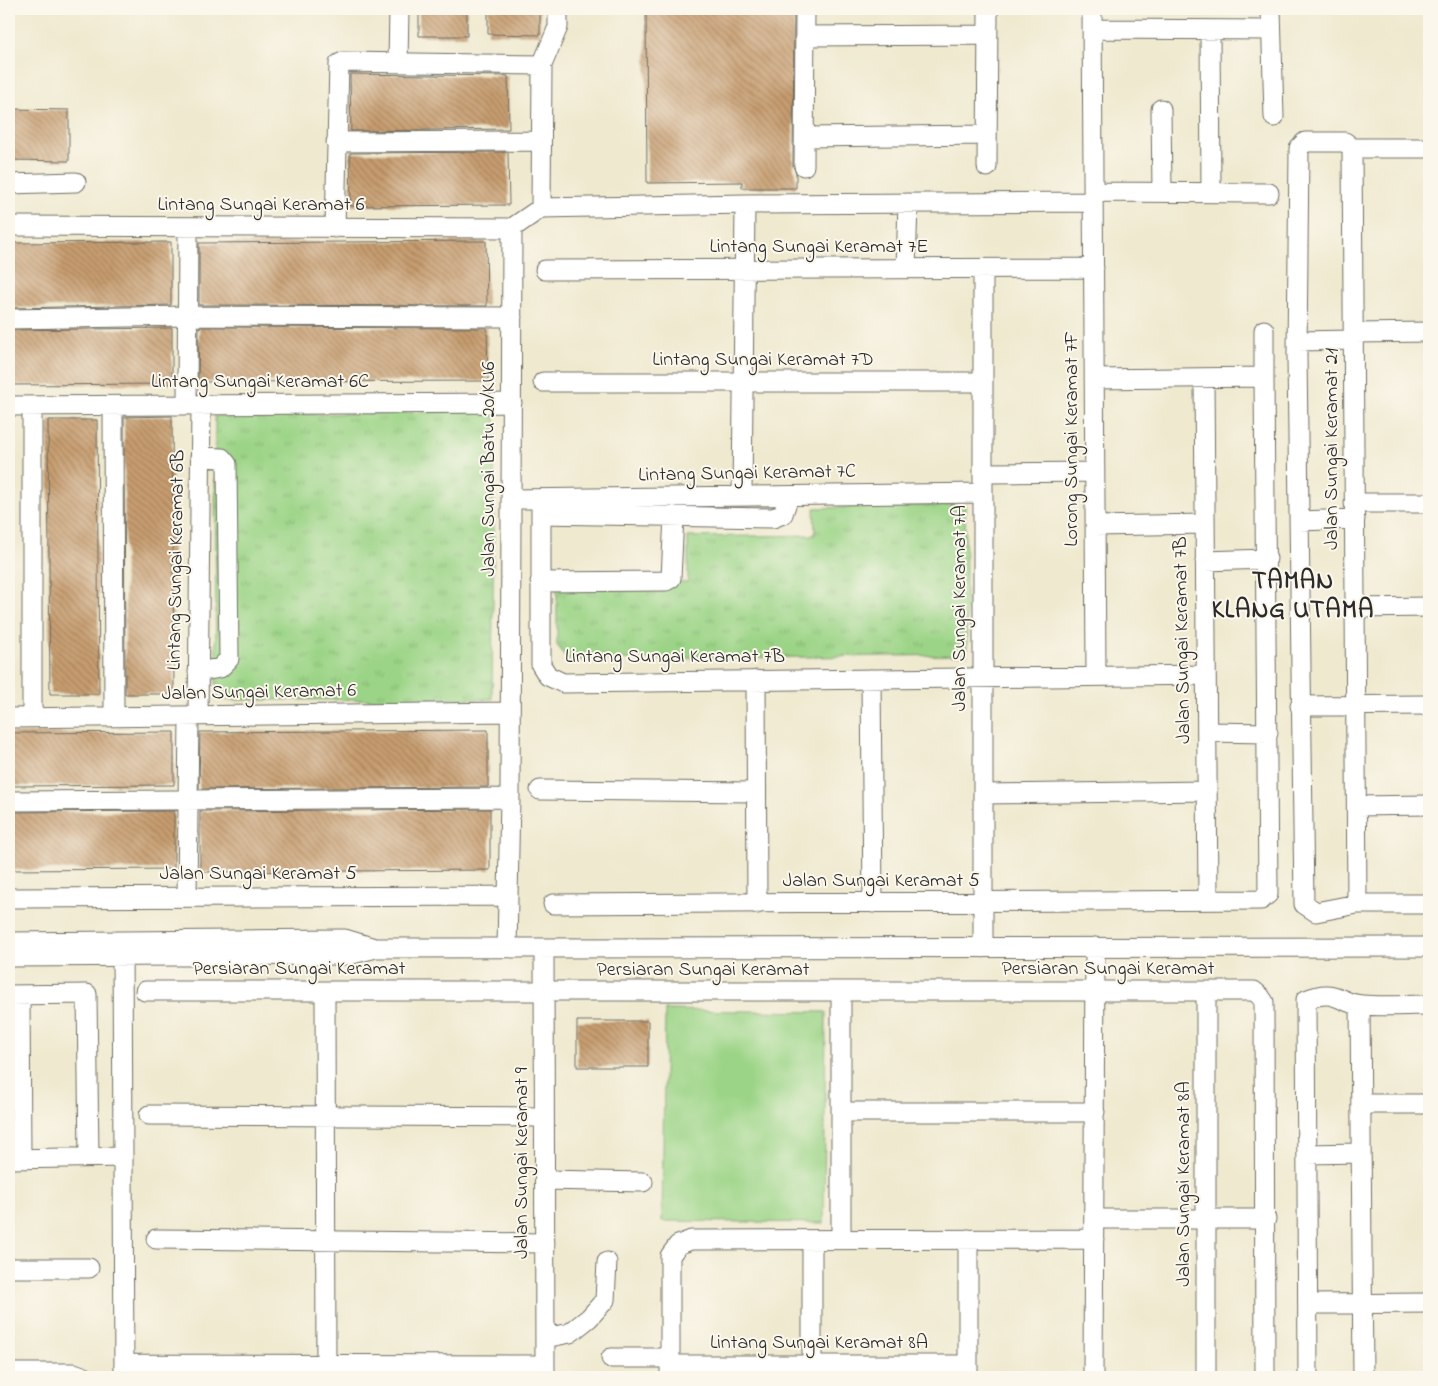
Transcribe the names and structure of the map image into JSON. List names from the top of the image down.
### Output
{
  "streets": {
    "street": [
      "Lintang Sungai Keramat 6",
      "Lintang Sungai Keramat 7E",
      "Lintang Sungai Keramat 7D",
      "Lintang Sungai Keramat 6C",
      "Lorong Sungai Keramat 7F",
      "Jalan Sungai Keramat 21",
      "Jalan Sungai Batu 20/KU6",
      "Lintang Sungai Keramat 7C",
      "Lintang Sungai Keramat 6B",
      "Jalan Sungai Keramat 7A",
      "Jalan Sungai Keramat 7B",
      "Lintang Sungai Keramat 7B",
      "Jalan Sungai Keramat 6",
      "Jalan Sungai Keramat 5",
      "Persiaran Sungai Keramat",
      "Jalan Sungai Keramat 9",
      "Jalan Sungai Keramat 8A",
      "Lintang Sungai Keramat 8A"
    ]
  },
  "crossings": [
    ["Lintang Sungai Keramat 6", "Jalan Sungai Batu 20/KU6"],
    ["Lintang Sungai Keramat 6", "Lintang Sungai Keramat 6B"],
    ["Lintang Sungai Keramat 7E", "Lorong Sungai Keramat 7F"],
    ["Lintang Sungai Keramat 7E", "Jalan Sungai Keramat 7A"],
    ["Lintang Sungai Keramat 7D", "Jalan Sungai Keramat 7A"],
    ["Lintang Sungai Keramat 6C", "Jalan Sungai Batu 20/KU6"],
    ["Lintang Sungai Keramat 6C", "Lintang Sungai Keramat 6B"],
    ["Lorong Sungai Keramat 7F", "Lintang Sungai Keramat 7B"],
    ["Jalan Sungai Batu 20/KU6", "Lintang Sungai Keramat 7C"],
    ["Jalan Sungai Batu 20/KU6", "Jalan Sungai Keramat 6"],
    ["Jalan Sungai Batu 20/KU6", "Jalan Sungai Keramat 5"],
    ["Jalan Sungai Batu 20/KU6", "Persiaran Sungai Keramat"],
    ["Lintang Sungai Keramat 7C", "Jalan Sungai Keramat 7A"],
    ["Lintang Sungai Keramat 7C", "Lintang Sungai Keramat 7B"],
    ["Lintang Sungai Keramat 6B", "Jalan Sungai Keramat 6"],
    ["Lintang Sungai Keramat 6B", "Jalan Sungai Keramat 5"],
    ["Jalan Sungai Keramat 7A", "Lintang Sungai Keramat 7B"],
    ["Jalan Sungai Keramat 7A", "Jalan Sungai Keramat 5"],
    ["Jalan Sungai Keramat 7A", "Persiaran Sungai Keramat"],
    ["Jalan Sungai Keramat 7B", "Lintang Sungai Keramat 7B"],
    ["Jalan Sungai Keramat 7B", "Jalan Sungai Keramat 5"],
    ["Persiaran Sungai Keramat", "Jalan Sungai Keramat 9"],
    ["Persiaran Sungai Keramat", "Jalan Sungai Keramat 8A"]
  ],
  "districts": ["TAMAN KLANG UTAMA"]
}
